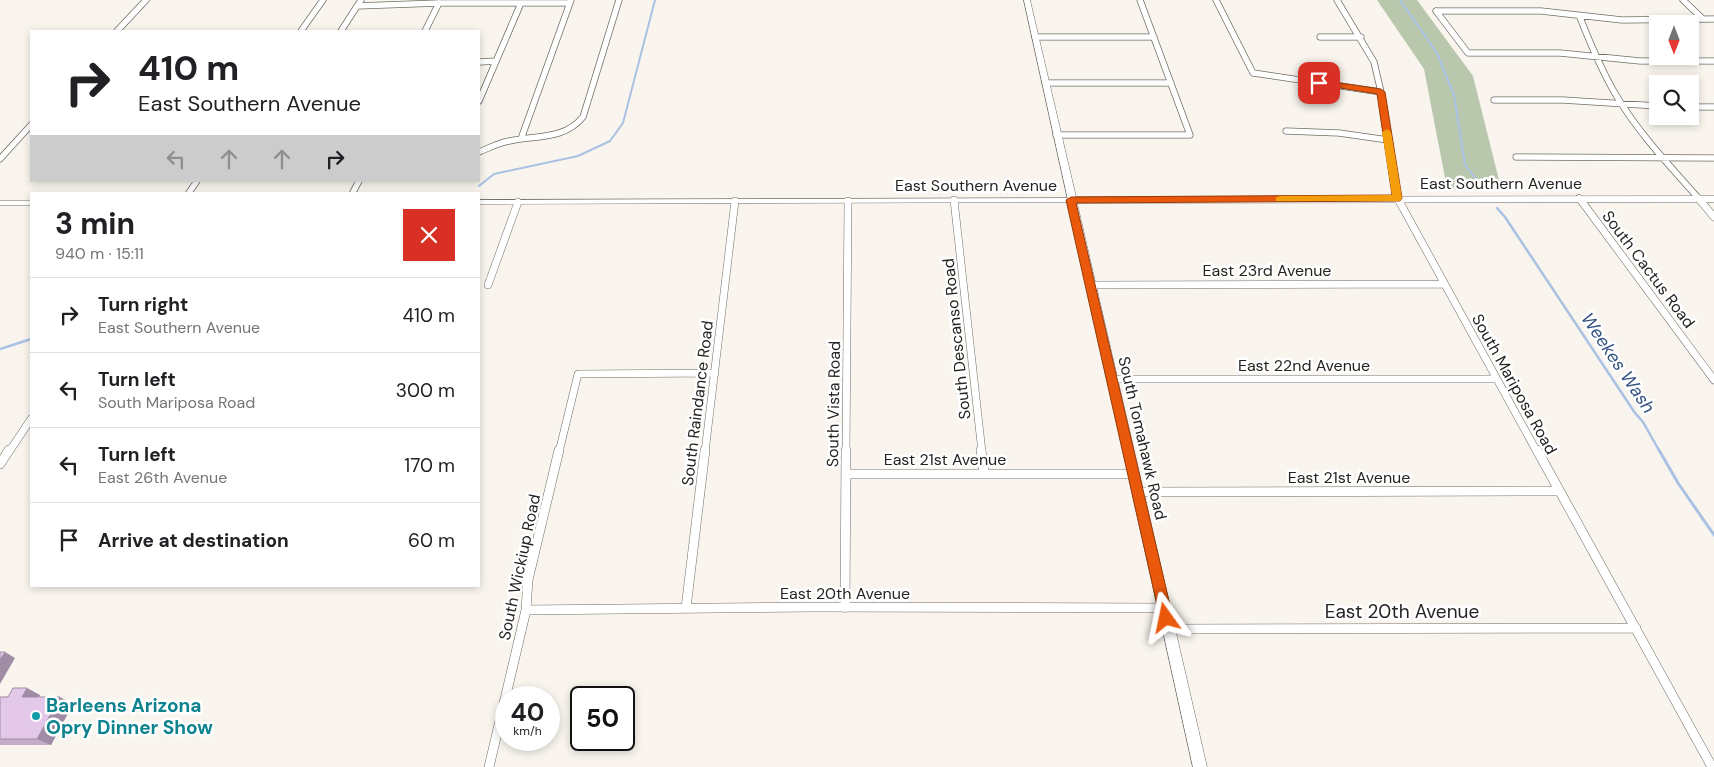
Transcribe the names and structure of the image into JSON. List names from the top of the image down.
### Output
{
  "streets": {
    "main road": ["East Southern Avenue", "South Tomahawk Road"],
    "street": [
      "South Cactus Road",
      "East 23rd Avenue",
      "South Descanso Road",
      "East 22nd Avenue",
      "South Mariposa Road",
      "South Raindance Road",
      "South Vista Road",
      "East 21st Avenue",
      "South Wickiup Road",
      "East 20th Avenue"
    ]
  },
  "crossings": [
    ["East Southern Avenue", "South Cactus Road"],
    ["East Southern Avenue", "South Descanso Road"],
    ["East Southern Avenue", "South Mariposa Road"],
    ["East Southern Avenue", "South Raindance Road"],
    ["East Southern Avenue", "South Vista Road"],
    ["East Southern Avenue", "South Tomahawk Road"],
    ["East 23rd Avenue", "South Mariposa Road"],
    ["East 23rd Avenue", "South Tomahawk Road"],
    ["South Descanso Road", "East 21st Avenue"],
    ["East 22nd Avenue", "South Mariposa Road"],
    ["East 22nd Avenue", "South Tomahawk Road"],
    ["South Mariposa Road", "East 21st Avenue"],
    ["South Mariposa Road", "East 20th Avenue"],
    ["South Raindance Road", "South Wickiup Road"],
    ["South Raindance Road", "East 20th Avenue"],
    ["South Vista Road", "East 21st Avenue"],
    ["South Vista Road", "East 20th Avenue"],
    ["South Tomahawk Road", "East 21st Avenue"],
    ["South Tomahawk Road", "East 20th Avenue"],
    ["South Wickiup Road", "East 20th Avenue"]
  ],
  "water": ["Weekes Wash"],
  "places": ["Barleens Arizona Opry Dinner Show"],
  "north": "bottom",
  "page": {
    "turn": ["410 m", "East Southern Avenue"],
    "heading": ["3 min", "940 m · 15:11"],
    "list": [
      {
        "name": "Turn right",
        "note": "East Southern Avenue",
        "value": "410 m"
      },
      {
        "name": "Turn left",
        "note": "South Mariposa Road",
        "value": "300 m"
      },
      {
        "name": "Turn left",
        "note": "East 26th Avenue",
        "value": "170 m"
      },
      {
        "name": "Arrive at destination",
        "value": "60 m"
      }
    ],
    "speed": "40 km/h",
    "limit": "50"
  }
}
